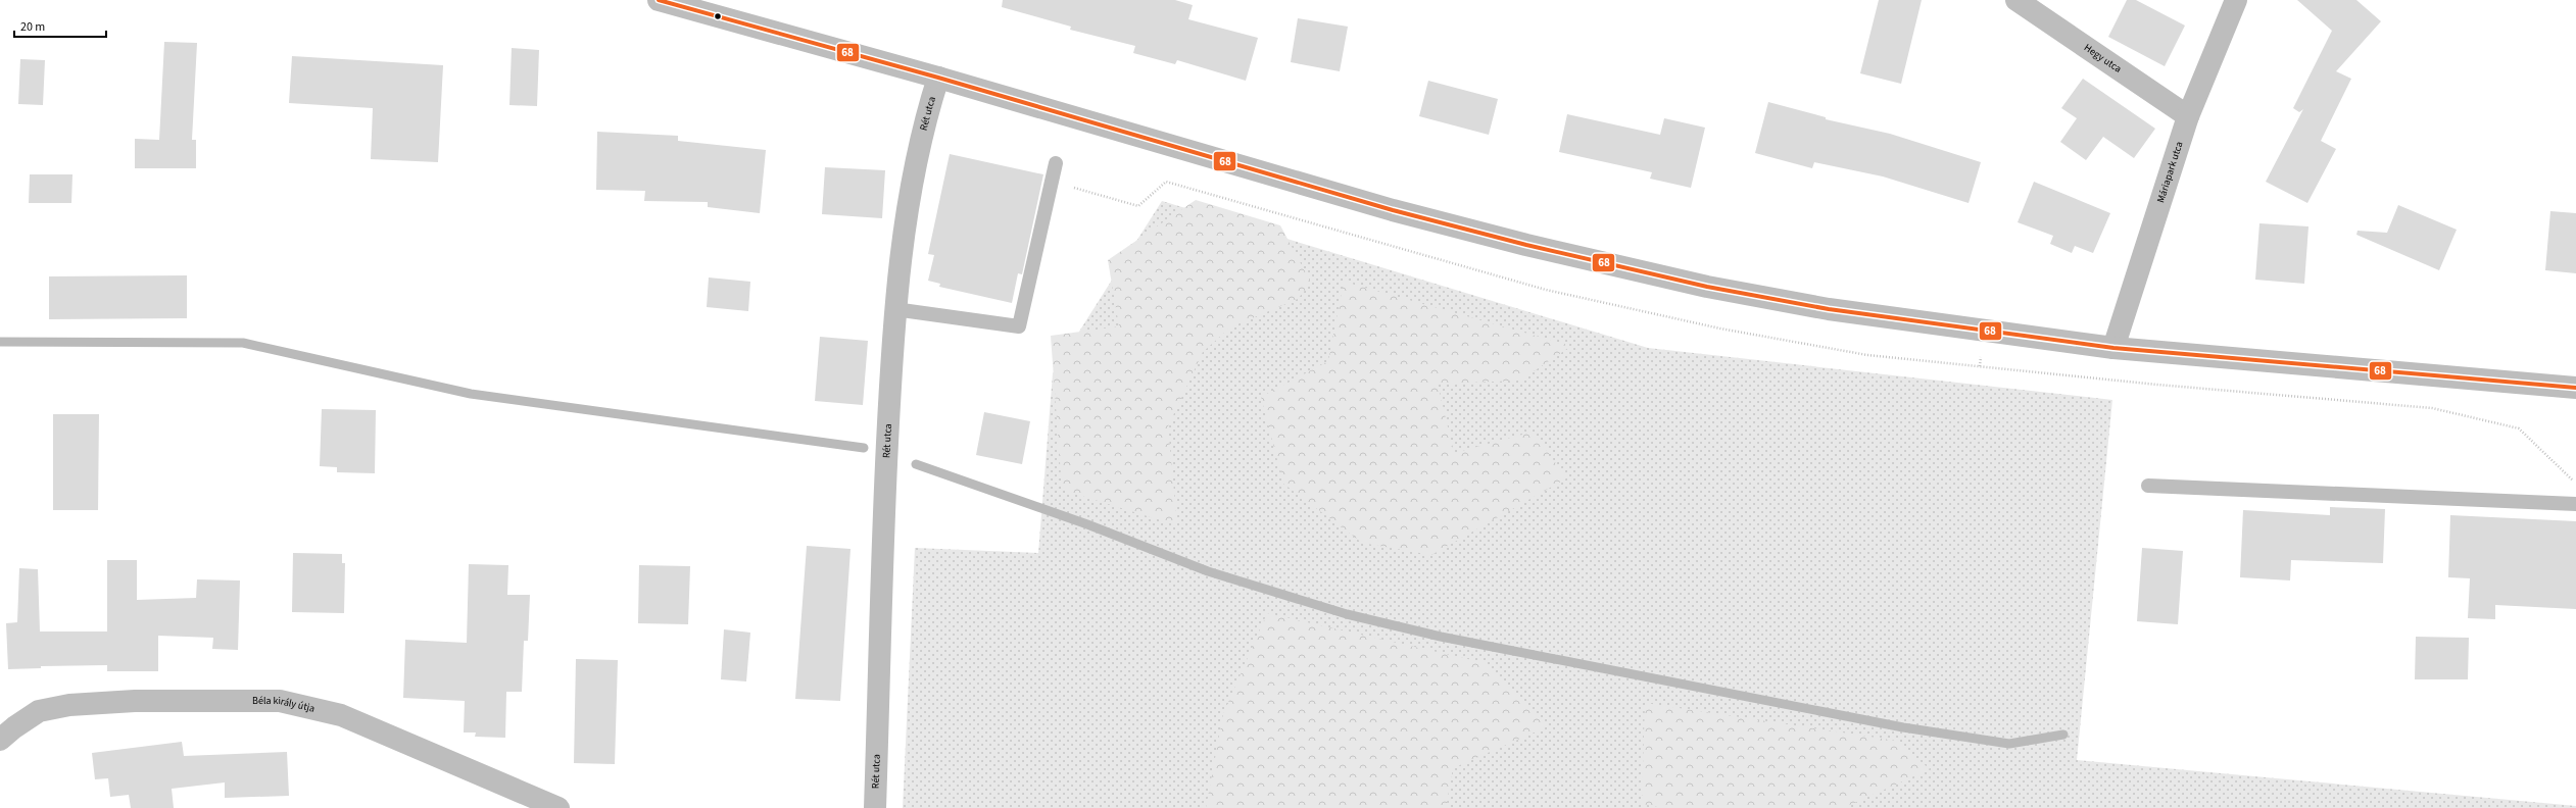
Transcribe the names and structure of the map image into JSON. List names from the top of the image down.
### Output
{
  "streets": {
    "main road": [
      "Hegy utca",
      "Rét utca",
      "Máriapark utca",
      "Béla király útja"
    ]
  },
  "crossings": [
    ["Hegy utca", "Máriapark utca"]
  ],
  "lines": ["transit line 68"],
  "scale_bar": "20 m"
}
